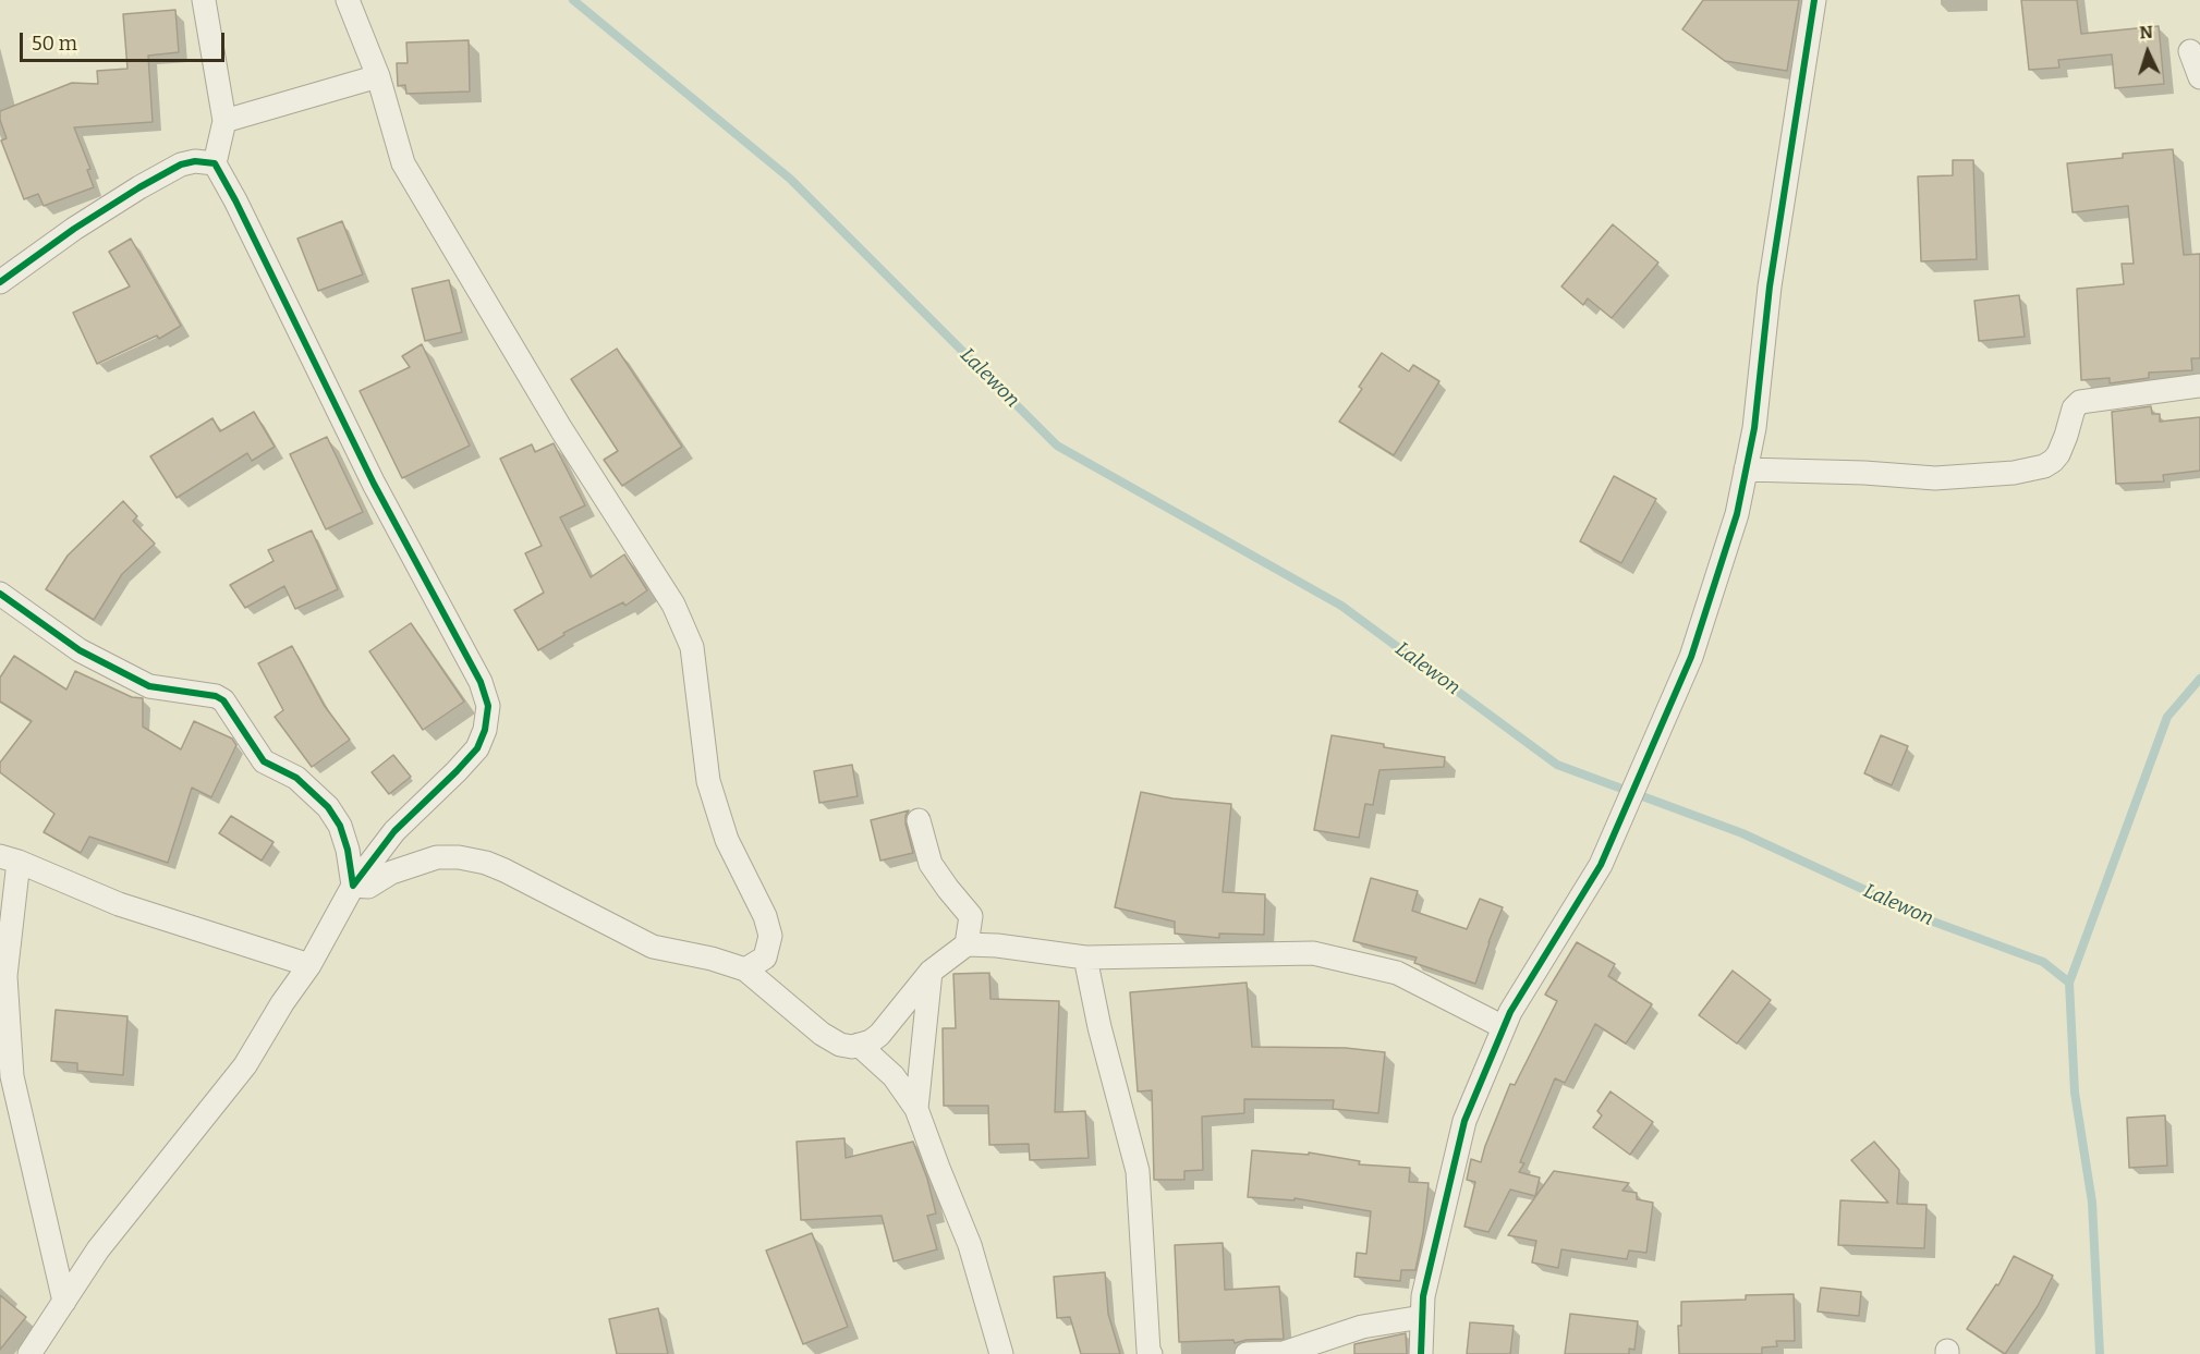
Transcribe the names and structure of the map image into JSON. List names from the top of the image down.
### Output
{
  "water": ["Lalewon"],
  "scale_bar": "50 m",
  "north": "top"
}
